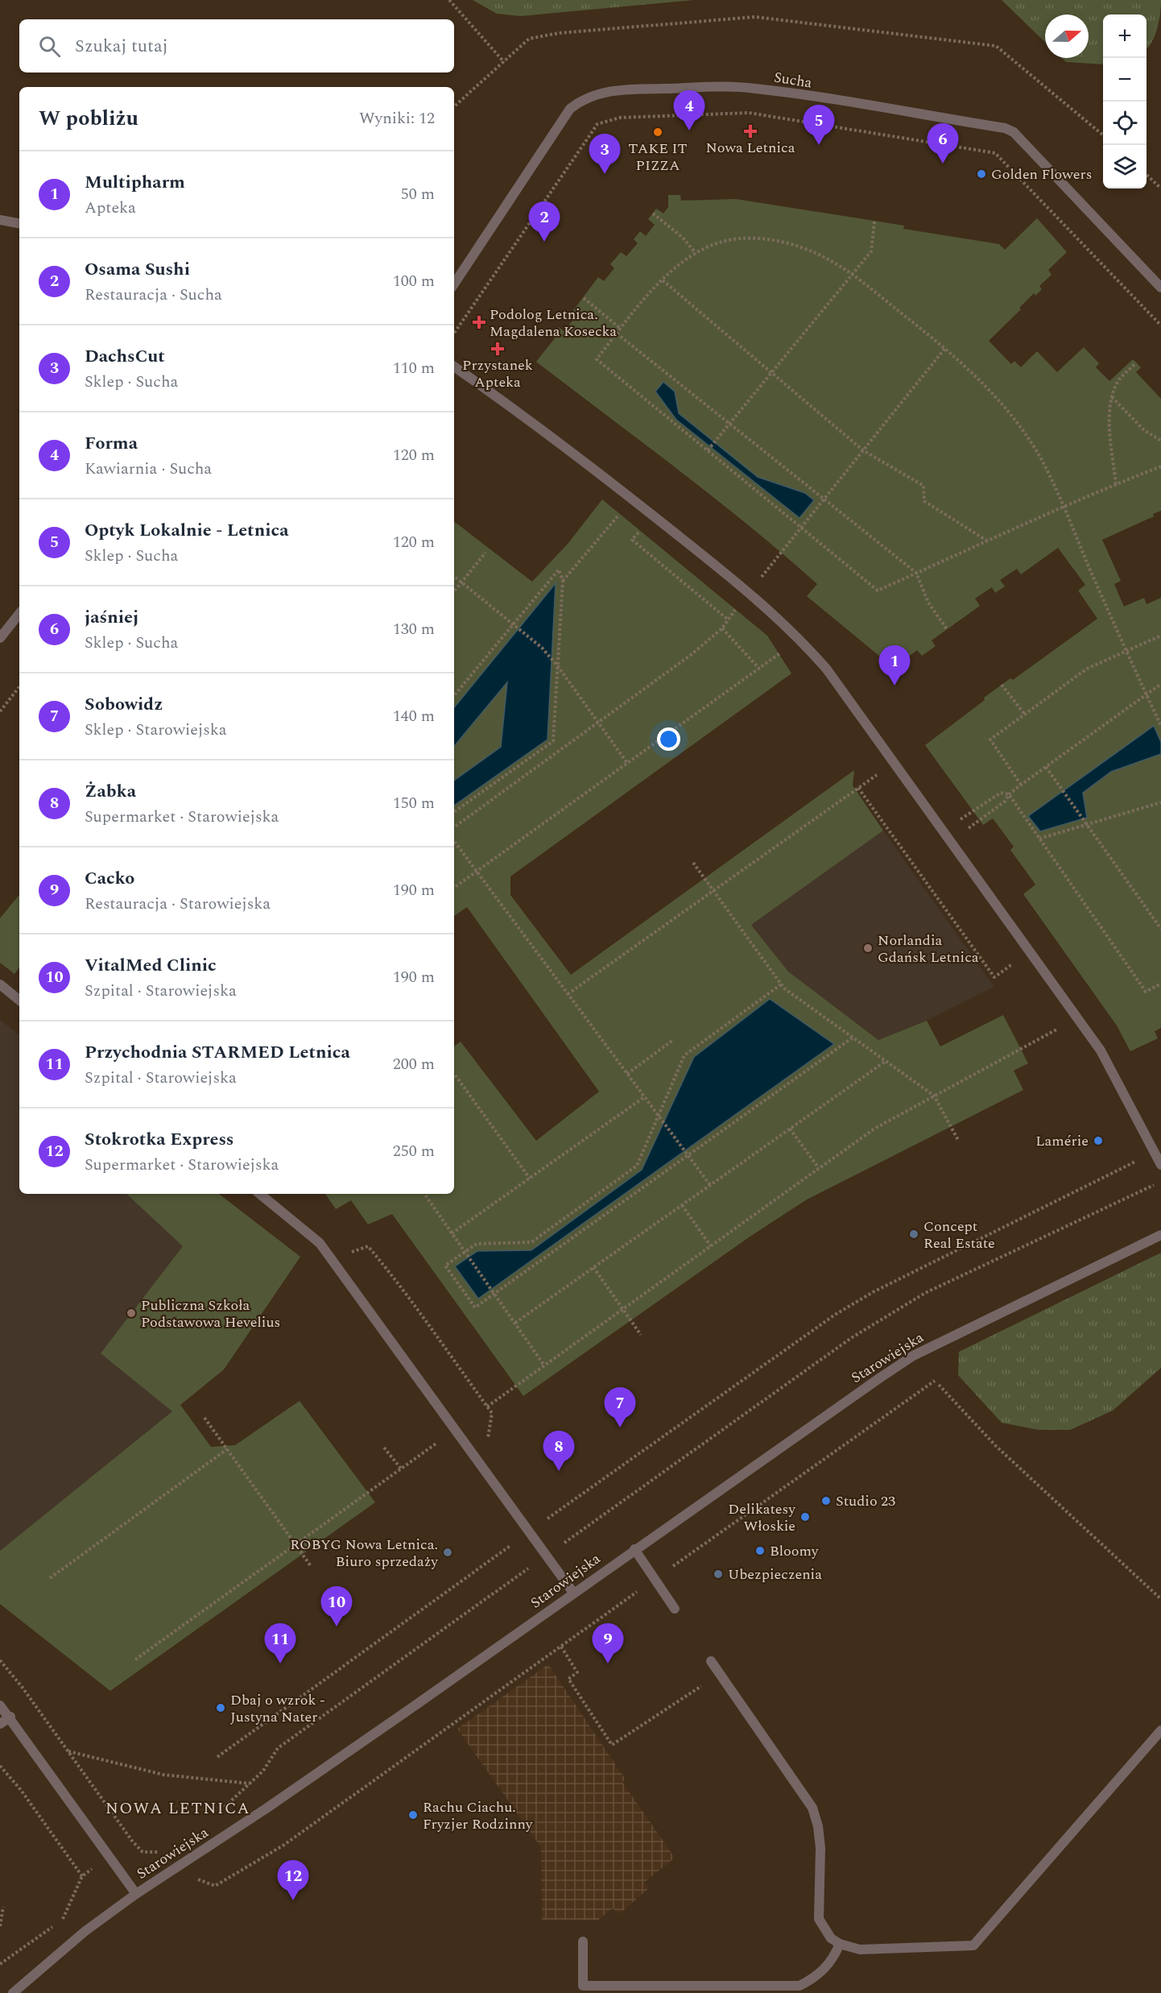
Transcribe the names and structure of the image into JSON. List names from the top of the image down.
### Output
{
  "streets": {
    "street": ["Sucha", "Starowiejska"]
  },
  "districts": ["NOWA LETNICA"],
  "places": {
    "health": ["Nowa Letnica", "Podolog Letnica. Magdalena Kosecka", "Przystanek Apteka"],
    "other": [
      "TAKE IT PIZZA",
      "Golden Flowers",
      "Norlandia Gdańsk Letnica",
      "Lamérie",
      "Concept Real Estate",
      "Publiczna Szkoła Podstawowa Hevelius",
      "Studio 23",
      "Delikatesy Włoskie",
      "Bloomy",
      "ROBYG Nowa Letnica. Biuro sprzedaży",
      "Ubezpieczenia",
      "Dbaj o wzrok - Justyna Nater",
      "Rachu Ciachu. Fryzjer Rodzinny"
    ]
  },
  "north": "right",
  "page": {
    "map_buttons": ["+", "−"],
    "search": "Szukaj tutaj",
    "heading": ["W pobliżu", "Wyniki: 12"],
    "pins": [
      "4",
      "5",
      "6",
      "3",
      "2",
      "1",
      "7",
      "8",
      "10",
      "9",
      "11",
      "12"
    ],
    "list": [
      {
        "mark": "1",
        "name": "Multipharm",
        "note": "Apteka",
        "value": "50 m"
      },
      {
        "mark": "2",
        "name": "Osama Sushi",
        "note": "Restauracja · Sucha",
        "value": "100 m"
      },
      {
        "mark": "3",
        "name": "DachsCut",
        "note": "Sklep · Sucha",
        "value": "110 m"
      },
      {
        "mark": "4",
        "name": "Forma",
        "note": "Kawiarnia · Sucha",
        "value": "120 m"
      },
      {
        "mark": "5",
        "name": "Optyk Lokalnie - Letnica",
        "note": "Sklep · Sucha",
        "value": "120 m"
      },
      {
        "mark": "6",
        "name": "jaśniej",
        "note": "Sklep · Sucha",
        "value": "130 m"
      },
      {
        "mark": "7",
        "name": "Sobowidz",
        "note": "Sklep · Starowiejska",
        "value": "140 m"
      },
      {
        "mark": "8",
        "name": "Żabka",
        "note": "Supermarket · Starowiejska",
        "value": "150 m"
      },
      {
        "mark": "9",
        "name": "Cacko",
        "note": "Restauracja · Starowiejska",
        "value": "190 m"
      },
      {
        "mark": "10",
        "name": "VitalMed Clinic",
        "note": "Szpital · Starowiejska",
        "value": "190 m"
      },
      {
        "mark": "11",
        "name": "Przychodnia STARMED Letnica",
        "note": "Szpital · Starowiejska",
        "value": "200 m"
      },
      {
        "mark": "12",
        "name": "Stokrotka Express",
        "note": "Supermarket · Starowiejska",
        "value": "250 m"
      }
    ]
  }
}
